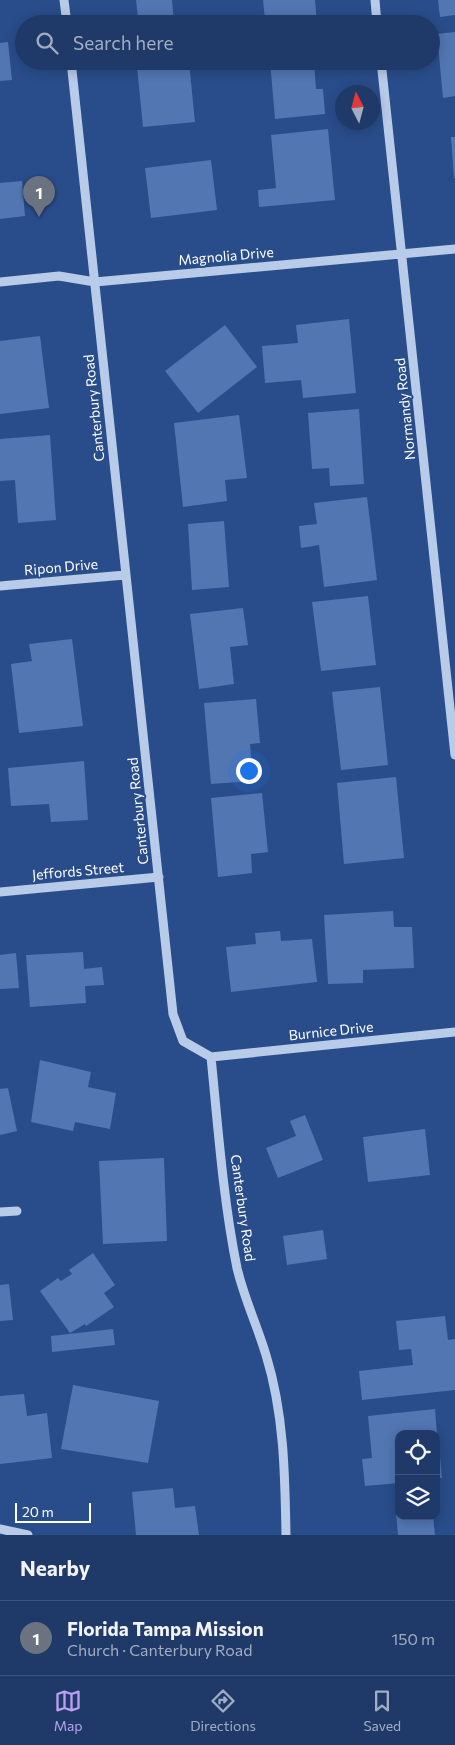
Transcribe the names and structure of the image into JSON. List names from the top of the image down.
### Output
{
  "streets": {
    "street": [
      "Magnolia Drive",
      "Canterbury Road",
      "Normandy Road",
      "Ripon Drive",
      "Jeffords Street",
      "Burnice Drive"
    ]
  },
  "crossings": [
    ["Magnolia Drive", "Canterbury Road"],
    ["Magnolia Drive", "Normandy Road"],
    ["Canterbury Road", "Ripon Drive"],
    ["Canterbury Road", "Jeffords Street"],
    ["Canterbury Road", "Burnice Drive"]
  ],
  "scale_bar": "20 m",
  "north": "top",
  "page": {
    "search": "Search here",
    "pins": "1",
    "scale": "20 m",
    "heading": "Nearby",
    "list": [
      {
        "mark": "1",
        "name": "Florida Tampa Mission",
        "note": "Church · Canterbury Road",
        "value": "150 m"
      }
    ],
    "nav": ["Map", "Directions", "Saved"]
  }
}
